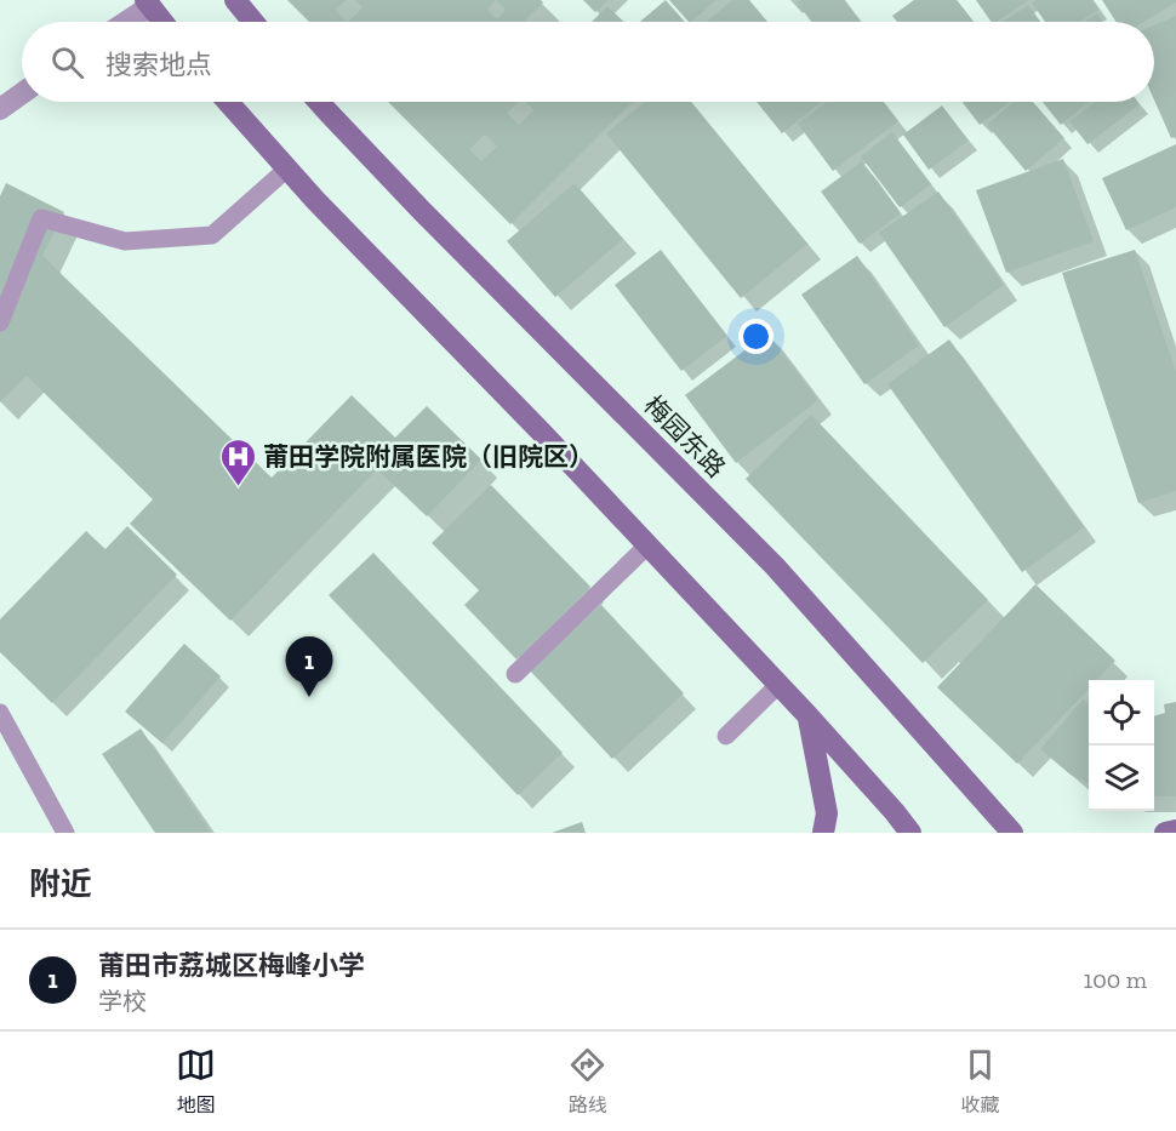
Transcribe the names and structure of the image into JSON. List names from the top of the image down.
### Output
{
  "streets": {
    "main road": ["梅园东路"]
  },
  "places": {
    "hospital": ["莆田学院附属医院（旧院区）"]
  },
  "page": {
    "search": "搜索地点",
    "pins": "1",
    "heading": "附近",
    "list": [
      {
        "mark": "1",
        "name": "莆田市荔城区梅峰小学",
        "note": "学校",
        "value": "100 m"
      }
    ],
    "nav": ["地图", "路线", "收藏"]
  }
}
